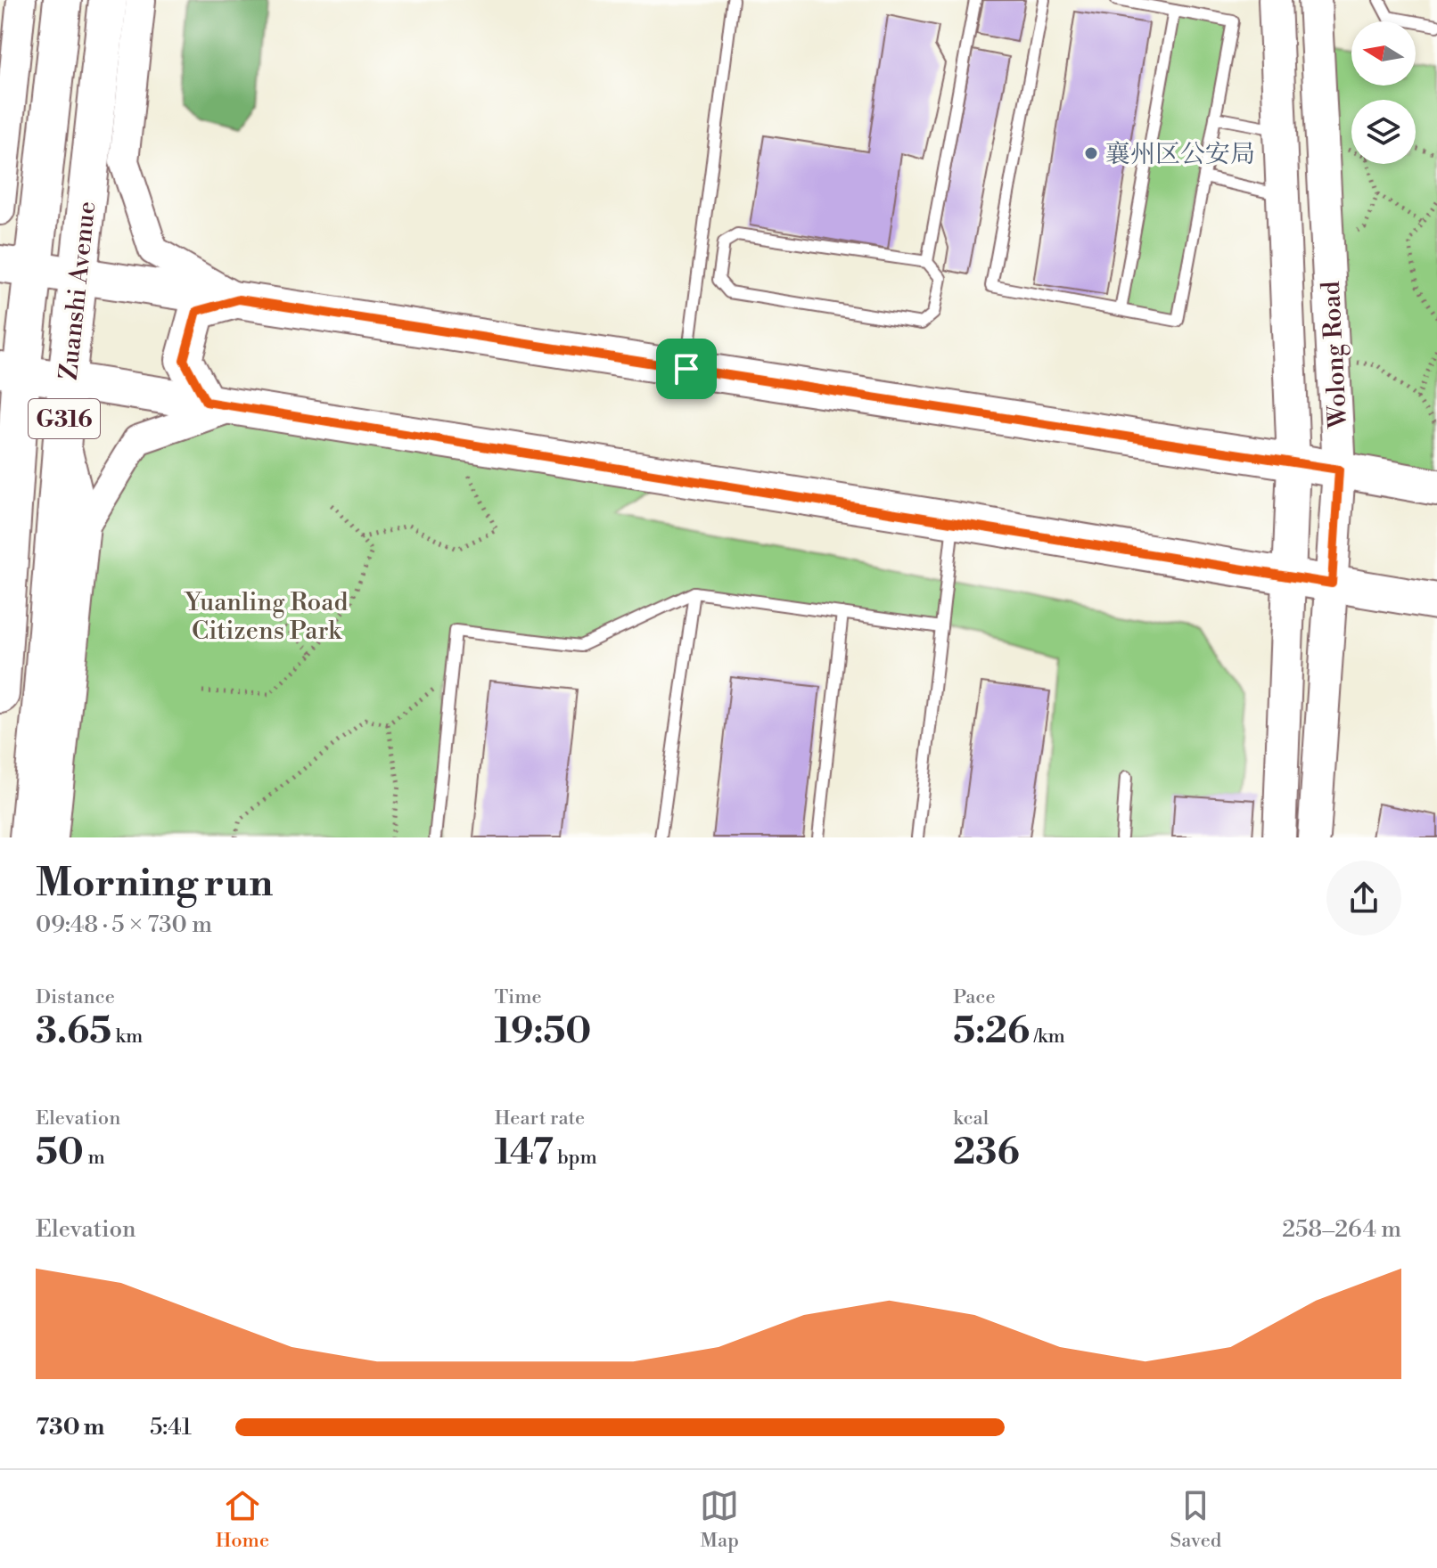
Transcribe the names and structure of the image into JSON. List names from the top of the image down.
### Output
{
  "streets": {
    "highway": ["Zuanshi Avenue", "G316"],
    "main road": ["Wolong Road"]
  },
  "parks": ["Yuanling Road Citizens Park"],
  "places": ["襄州区公安局"],
  "north": "left",
  "page": {
    "heading": ["Morning run", "09:48 · 5 × 730 m"],
    "stats": [
      ["Distance", "3.65 km"],
      ["Time", "19:50"],
      ["Pace", "5:26 /km"],
      ["Elevation", "50 m"],
      ["Heart rate", "147 bpm"],
      ["kcal", "236"]
    ],
    "chart": ["Elevation", "258–264 m"],
    "list": [
      {
        "name": "730 m",
        "note": "5:41"
      }
    ],
    "tabs": ["Home", "Map", "Saved"]
  }
}
